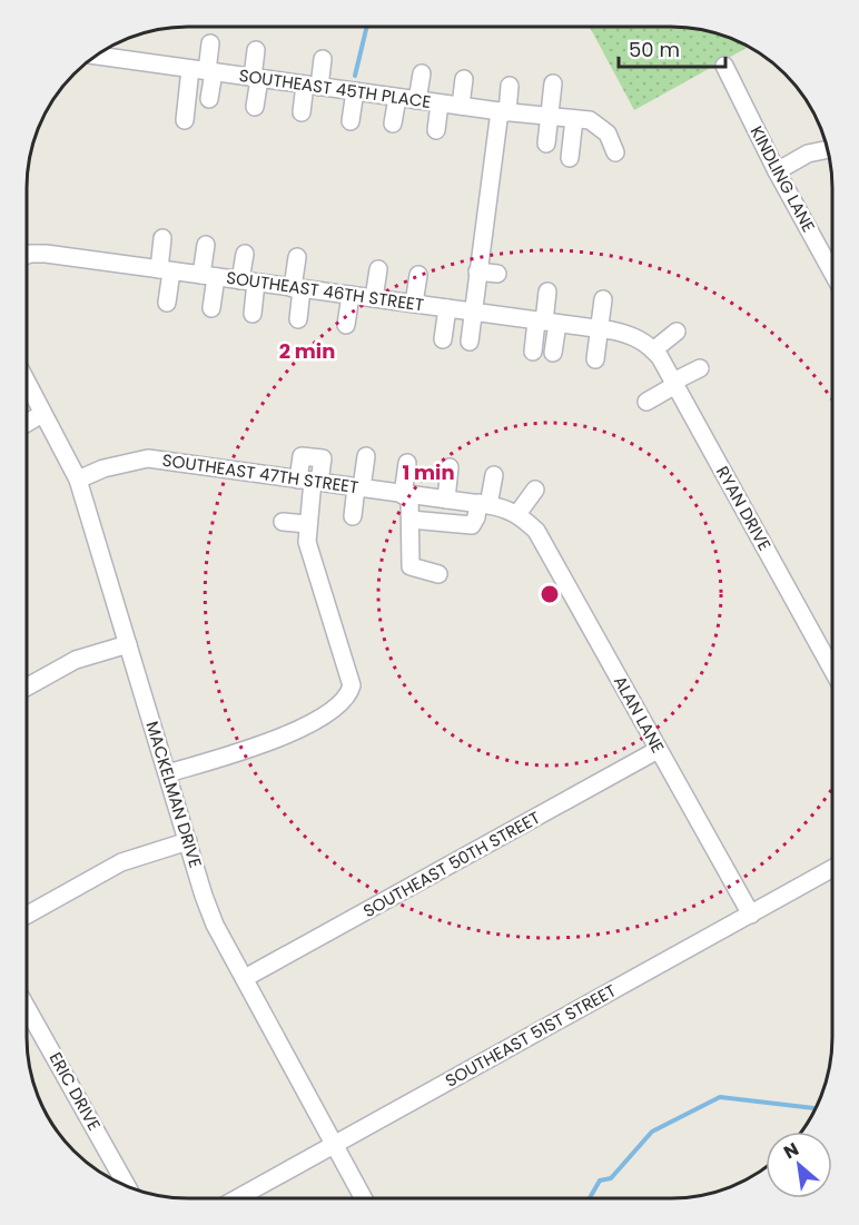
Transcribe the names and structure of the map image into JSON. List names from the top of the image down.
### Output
{
  "streets": {
    "street": [
      "SOUTHEAST 45TH PLACE",
      "KINDLING LANE",
      "SOUTHEAST 46TH STREET",
      "SOUTHEAST 47TH STREET",
      "RYAN DRIVE",
      "ALAN LANE",
      "MACKELMAN DRIVE",
      "SOUTHEAST 50TH STREET",
      "SOUTHEAST 51ST STREET",
      "ERIC DRIVE"
    ]
  },
  "crossings": [
    ["SOUTHEAST 46TH STREET", "RYAN DRIVE"],
    ["SOUTHEAST 47TH STREET", "ALAN LANE"],
    ["SOUTHEAST 47TH STREET", "MACKELMAN DRIVE"],
    ["ALAN LANE", "SOUTHEAST 50TH STREET"],
    ["ALAN LANE", "SOUTHEAST 51ST STREET"],
    ["MACKELMAN DRIVE", "SOUTHEAST 50TH STREET"],
    ["MACKELMAN DRIVE", "SOUTHEAST 51ST STREET"]
  ],
  "scale_bar": "50 m",
  "north": "top left",
  "rings": ["2 min", "1 min"]
}
